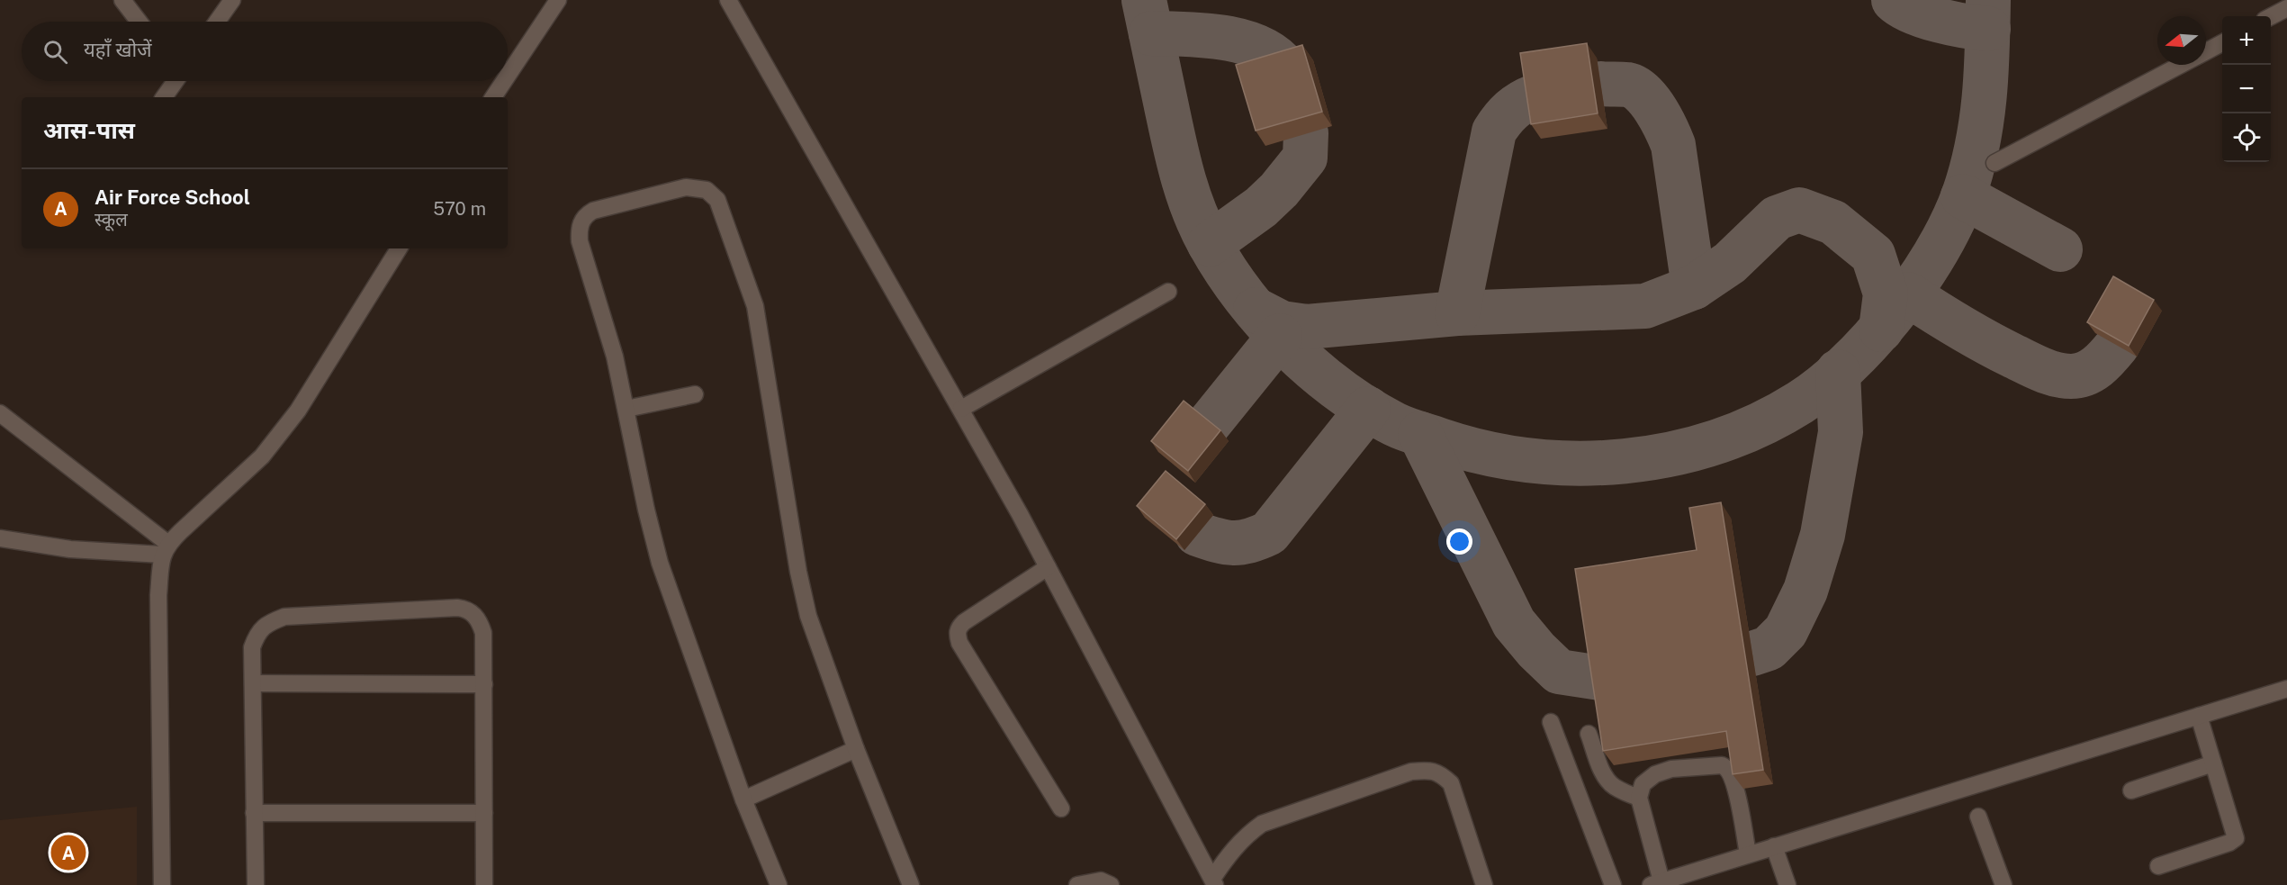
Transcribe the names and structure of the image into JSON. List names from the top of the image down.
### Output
{
  "north": "left",
  "page": {
    "map_buttons": ["+", "−"],
    "search": "यहाँ खोजें",
    "heading": "आस-पास",
    "list": [
      {
        "mark": "A",
        "name": "Air Force School",
        "note": "स्कूल",
        "value": "570 m"
      }
    ],
    "pins": "A"
  }
}
